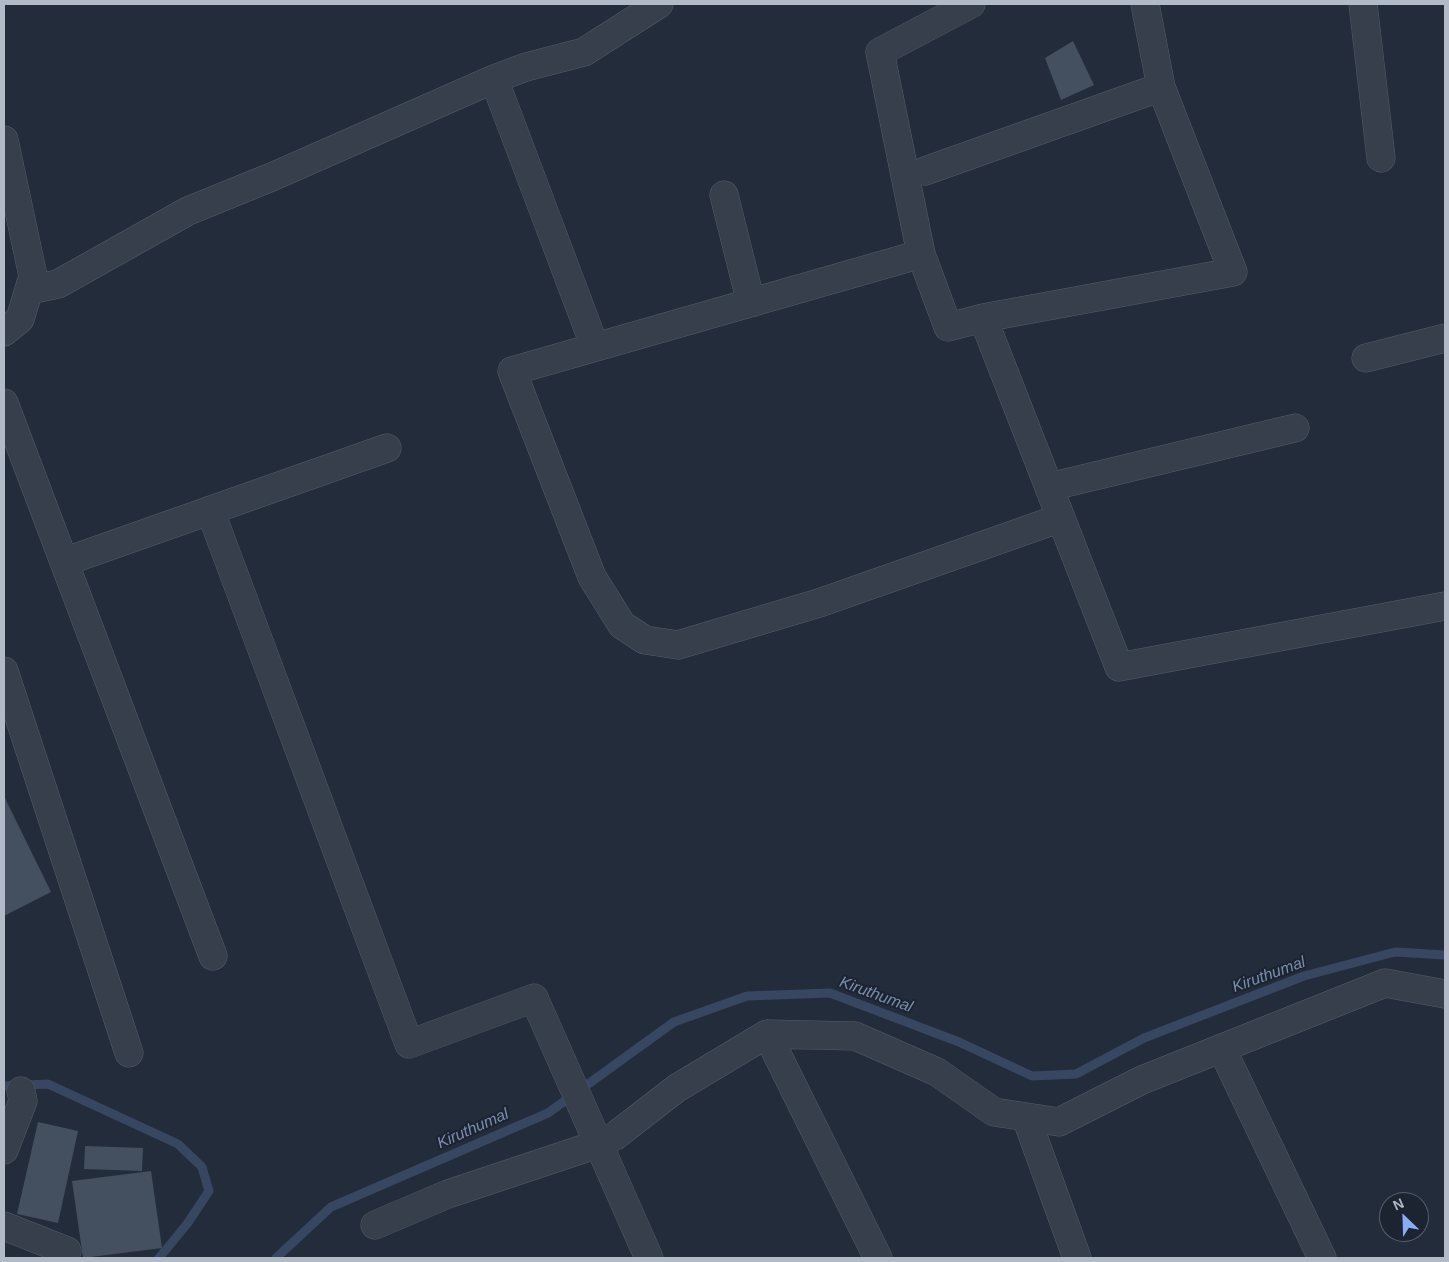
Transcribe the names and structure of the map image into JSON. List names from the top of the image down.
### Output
{
  "water": ["Kiruthumal"],
  "north": "top left"
}
